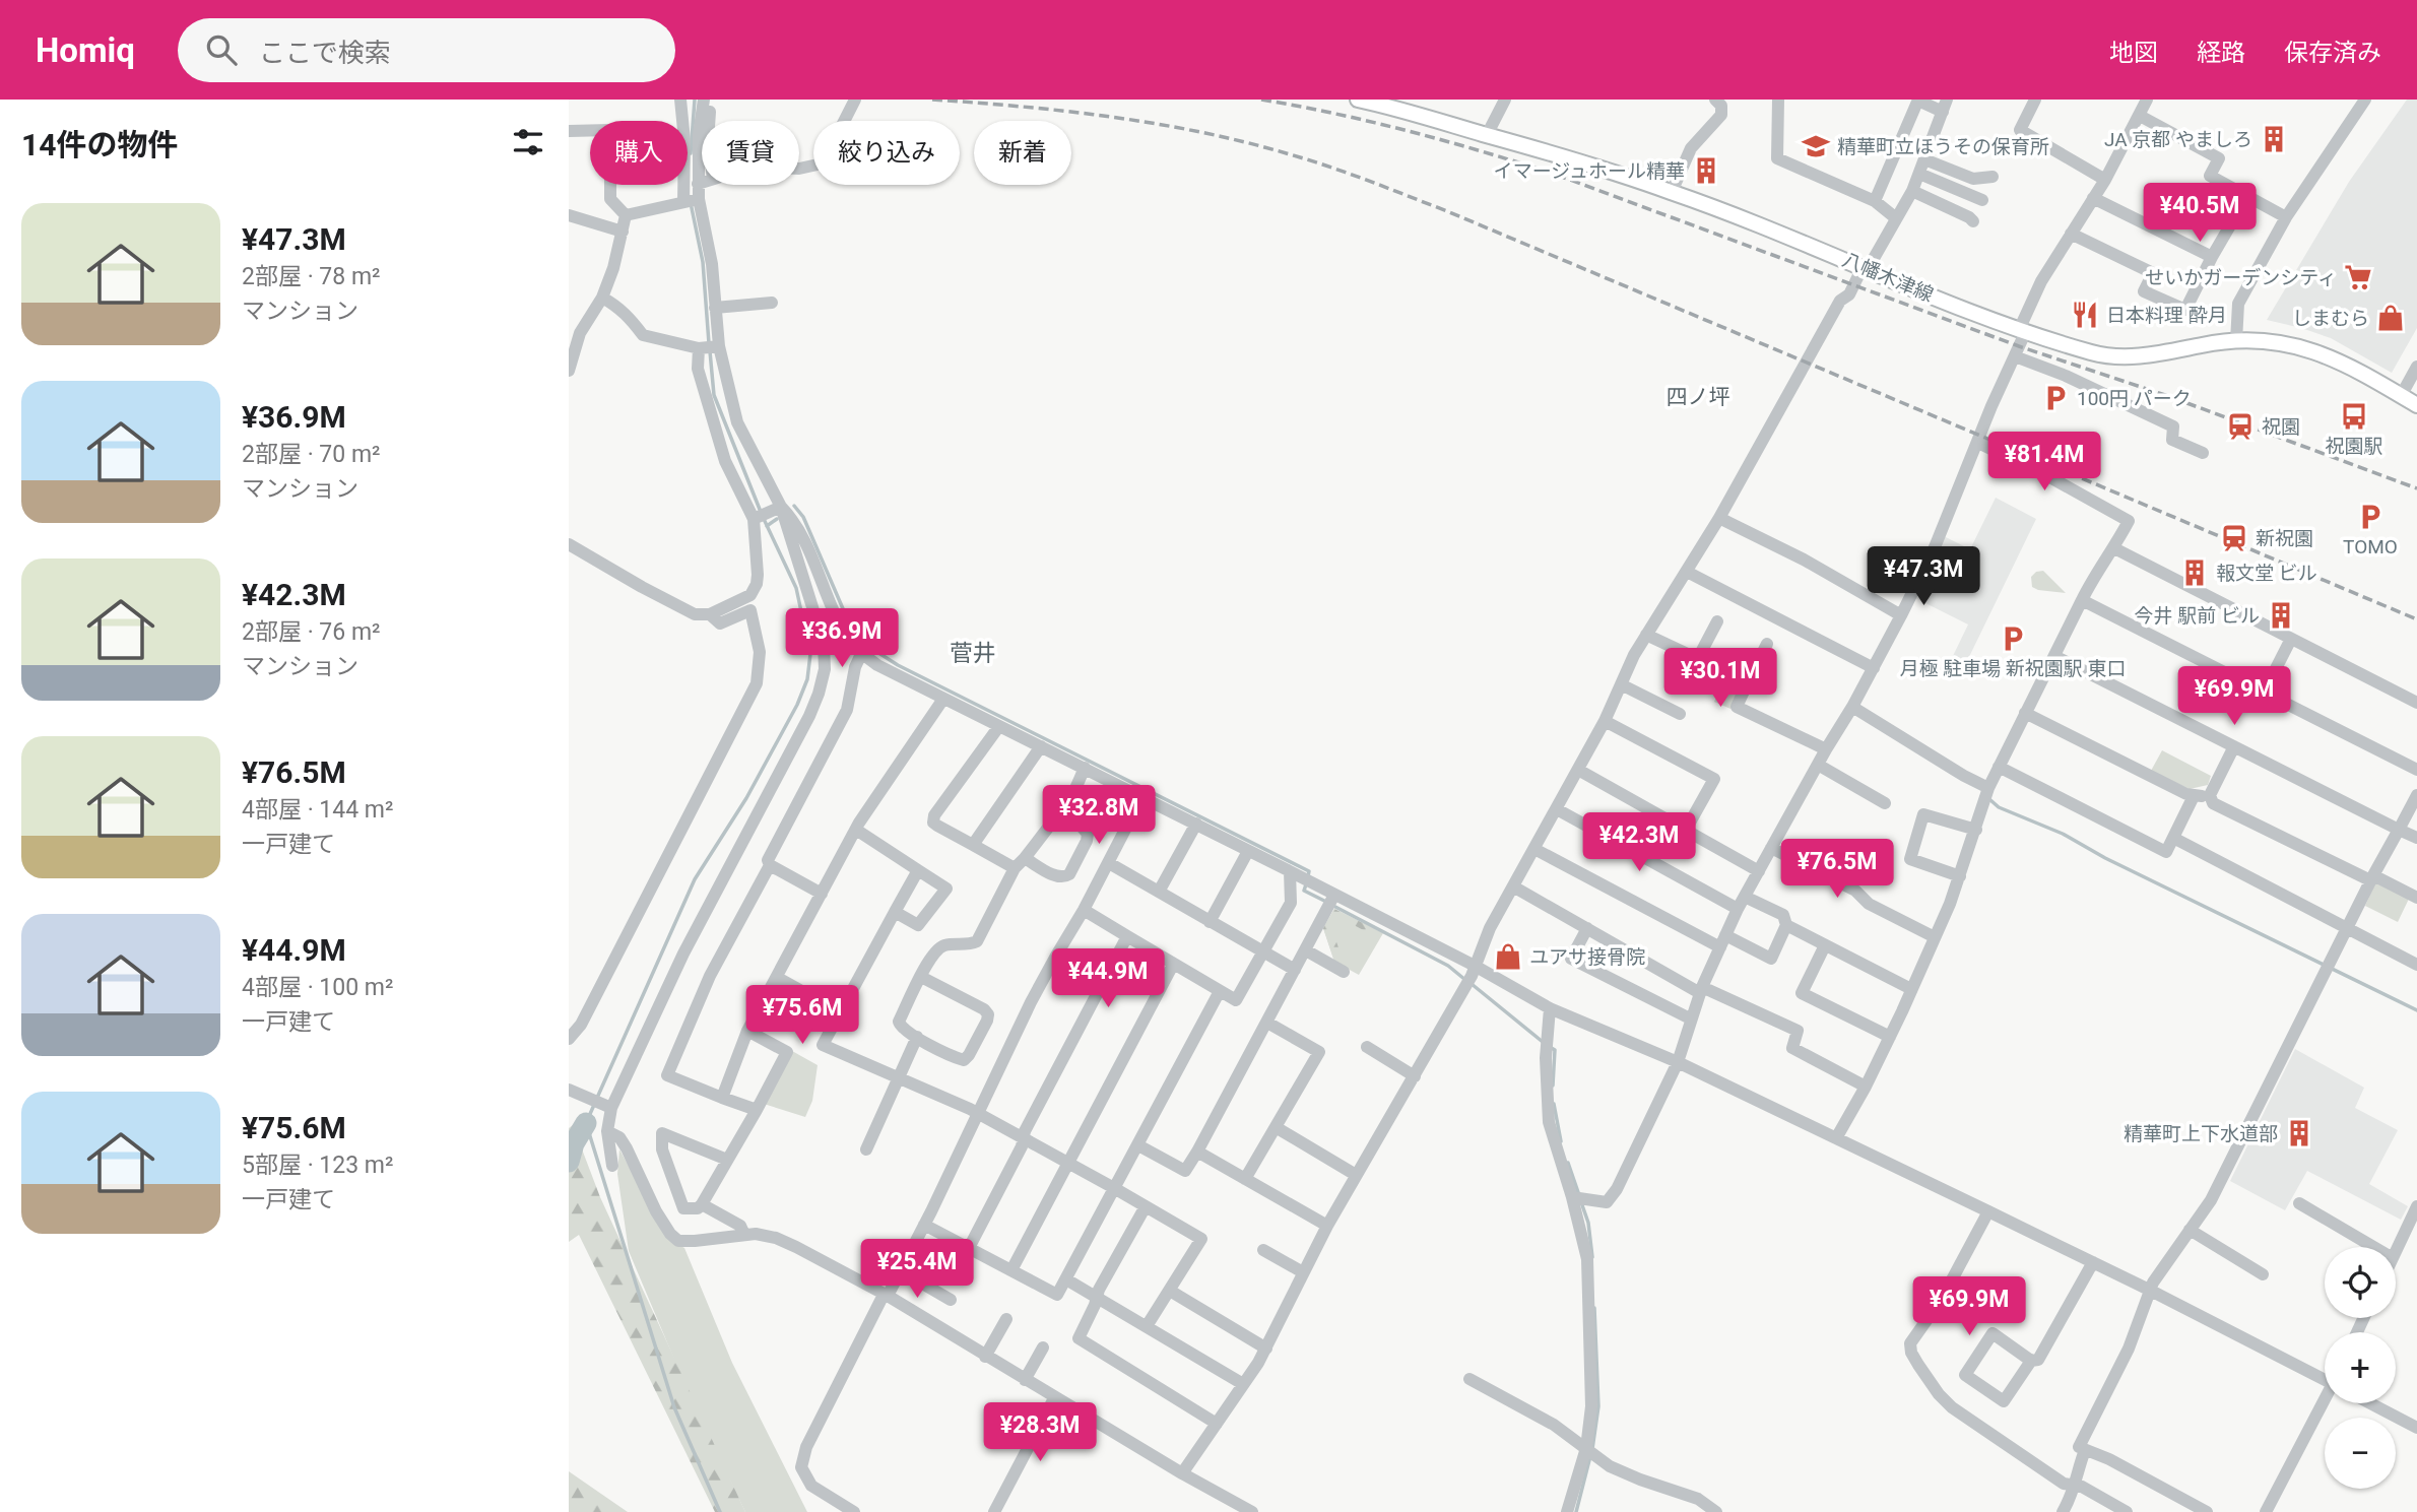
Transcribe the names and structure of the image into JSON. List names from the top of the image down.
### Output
{
  "streets": {
    "main road": ["八幡木津線"]
  },
  "districts": ["四ノ坪", "菅井"],
  "places": {
    "building": [
      "JA 京都 やましろ",
      "イマージュホール精華",
      "報文堂 ビル",
      "今井 駅前 ビル",
      "精華町上下水道部"
    ],
    "school or university": ["精華町立ほうその保育所"],
    "supermarket": ["せいかガーデンシティ"],
    "restaurant": ["日本料理 酔月"],
    "shop": ["しまむら", "ユアサ接骨院"],
    "parking": ["100円 パーク", "TOMO", "月極 駐車場 新祝園駅 東口"],
    "bus stop": ["祝園駅"],
    "station": ["祝園", "新祝園"]
  },
  "page": {
    "header": "Homiq",
    "search": "ここで検索",
    "nav": ["地図", "経路", "保存済み"],
    "heading": "14件の物件",
    "chip": [
      "購入",
      "賃貸",
      "絞り込み",
      "新着"
    ],
    "price": [
      "¥40.5M",
      "¥81.4M",
      "¥47.3M",
      "¥36.9M",
      "¥30.1M",
      "¥69.9M",
      "¥32.8M",
      "¥42.3M",
      "¥76.5M",
      "¥44.9M",
      "¥75.6M",
      "¥25.4M",
      "¥69.9M",
      "¥28.3M"
    ],
    "list": [
      {
        "name": "¥47.3M",
        "note": "2部屋 · 78 m² · マンション"
      },
      {
        "name": "¥36.9M",
        "note": "2部屋 · 70 m² · マンション"
      },
      {
        "name": "¥42.3M",
        "note": "2部屋 · 76 m² · マンション"
      },
      {
        "name": "¥76.5M",
        "note": "4部屋 · 144 m² · 一戸建て"
      },
      {
        "name": "¥44.9M",
        "note": "4部屋 · 100 m² · 一戸建て"
      },
      {
        "name": "¥75.6M",
        "note": "5部屋 · 123 m² · 一戸建て"
      }
    ],
    "map_buttons": ["+", "−"]
  }
}
